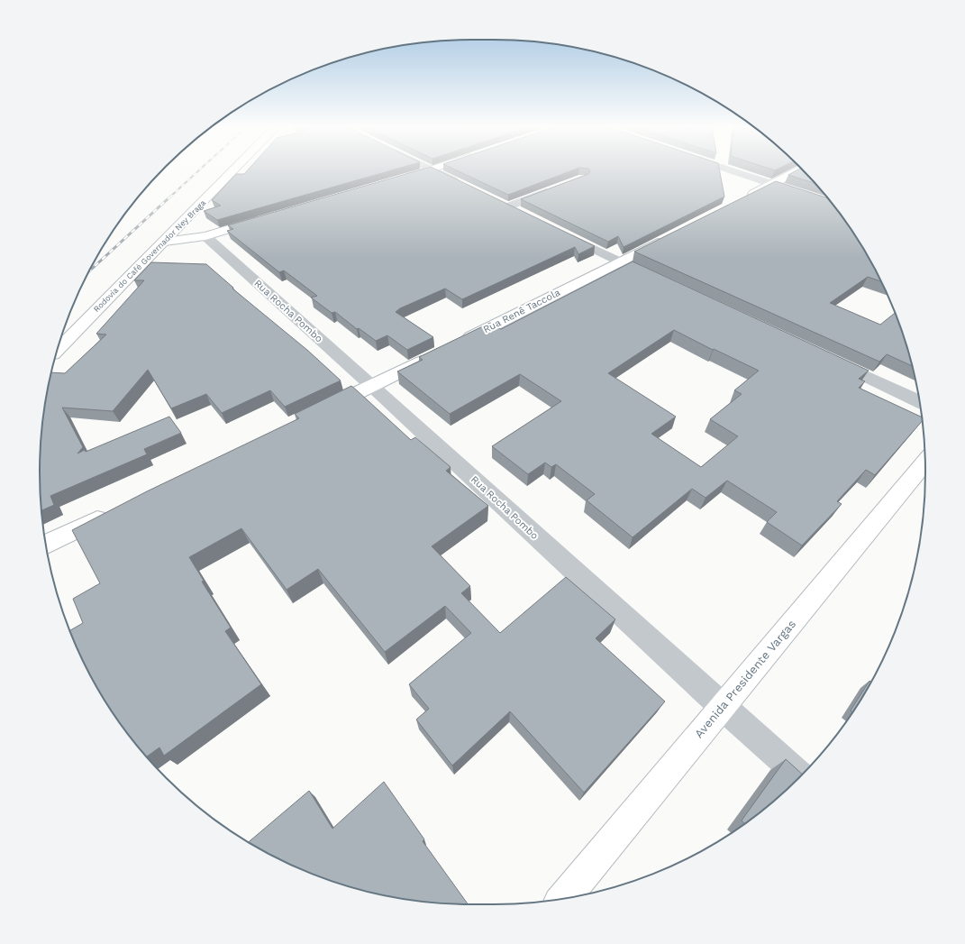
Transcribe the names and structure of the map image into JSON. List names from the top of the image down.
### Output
{
  "streets": {
    "main road": ["Rodovia do Café Governador Ney Braga", "Rua Renê Taccola", "Avenida Presidente Vargas"],
    "street": ["Rua Rocha Pombo"]
  },
  "crossings": [
    ["Rua Rocha Pombo", "Avenida Presidente Vargas"]
  ]
}
